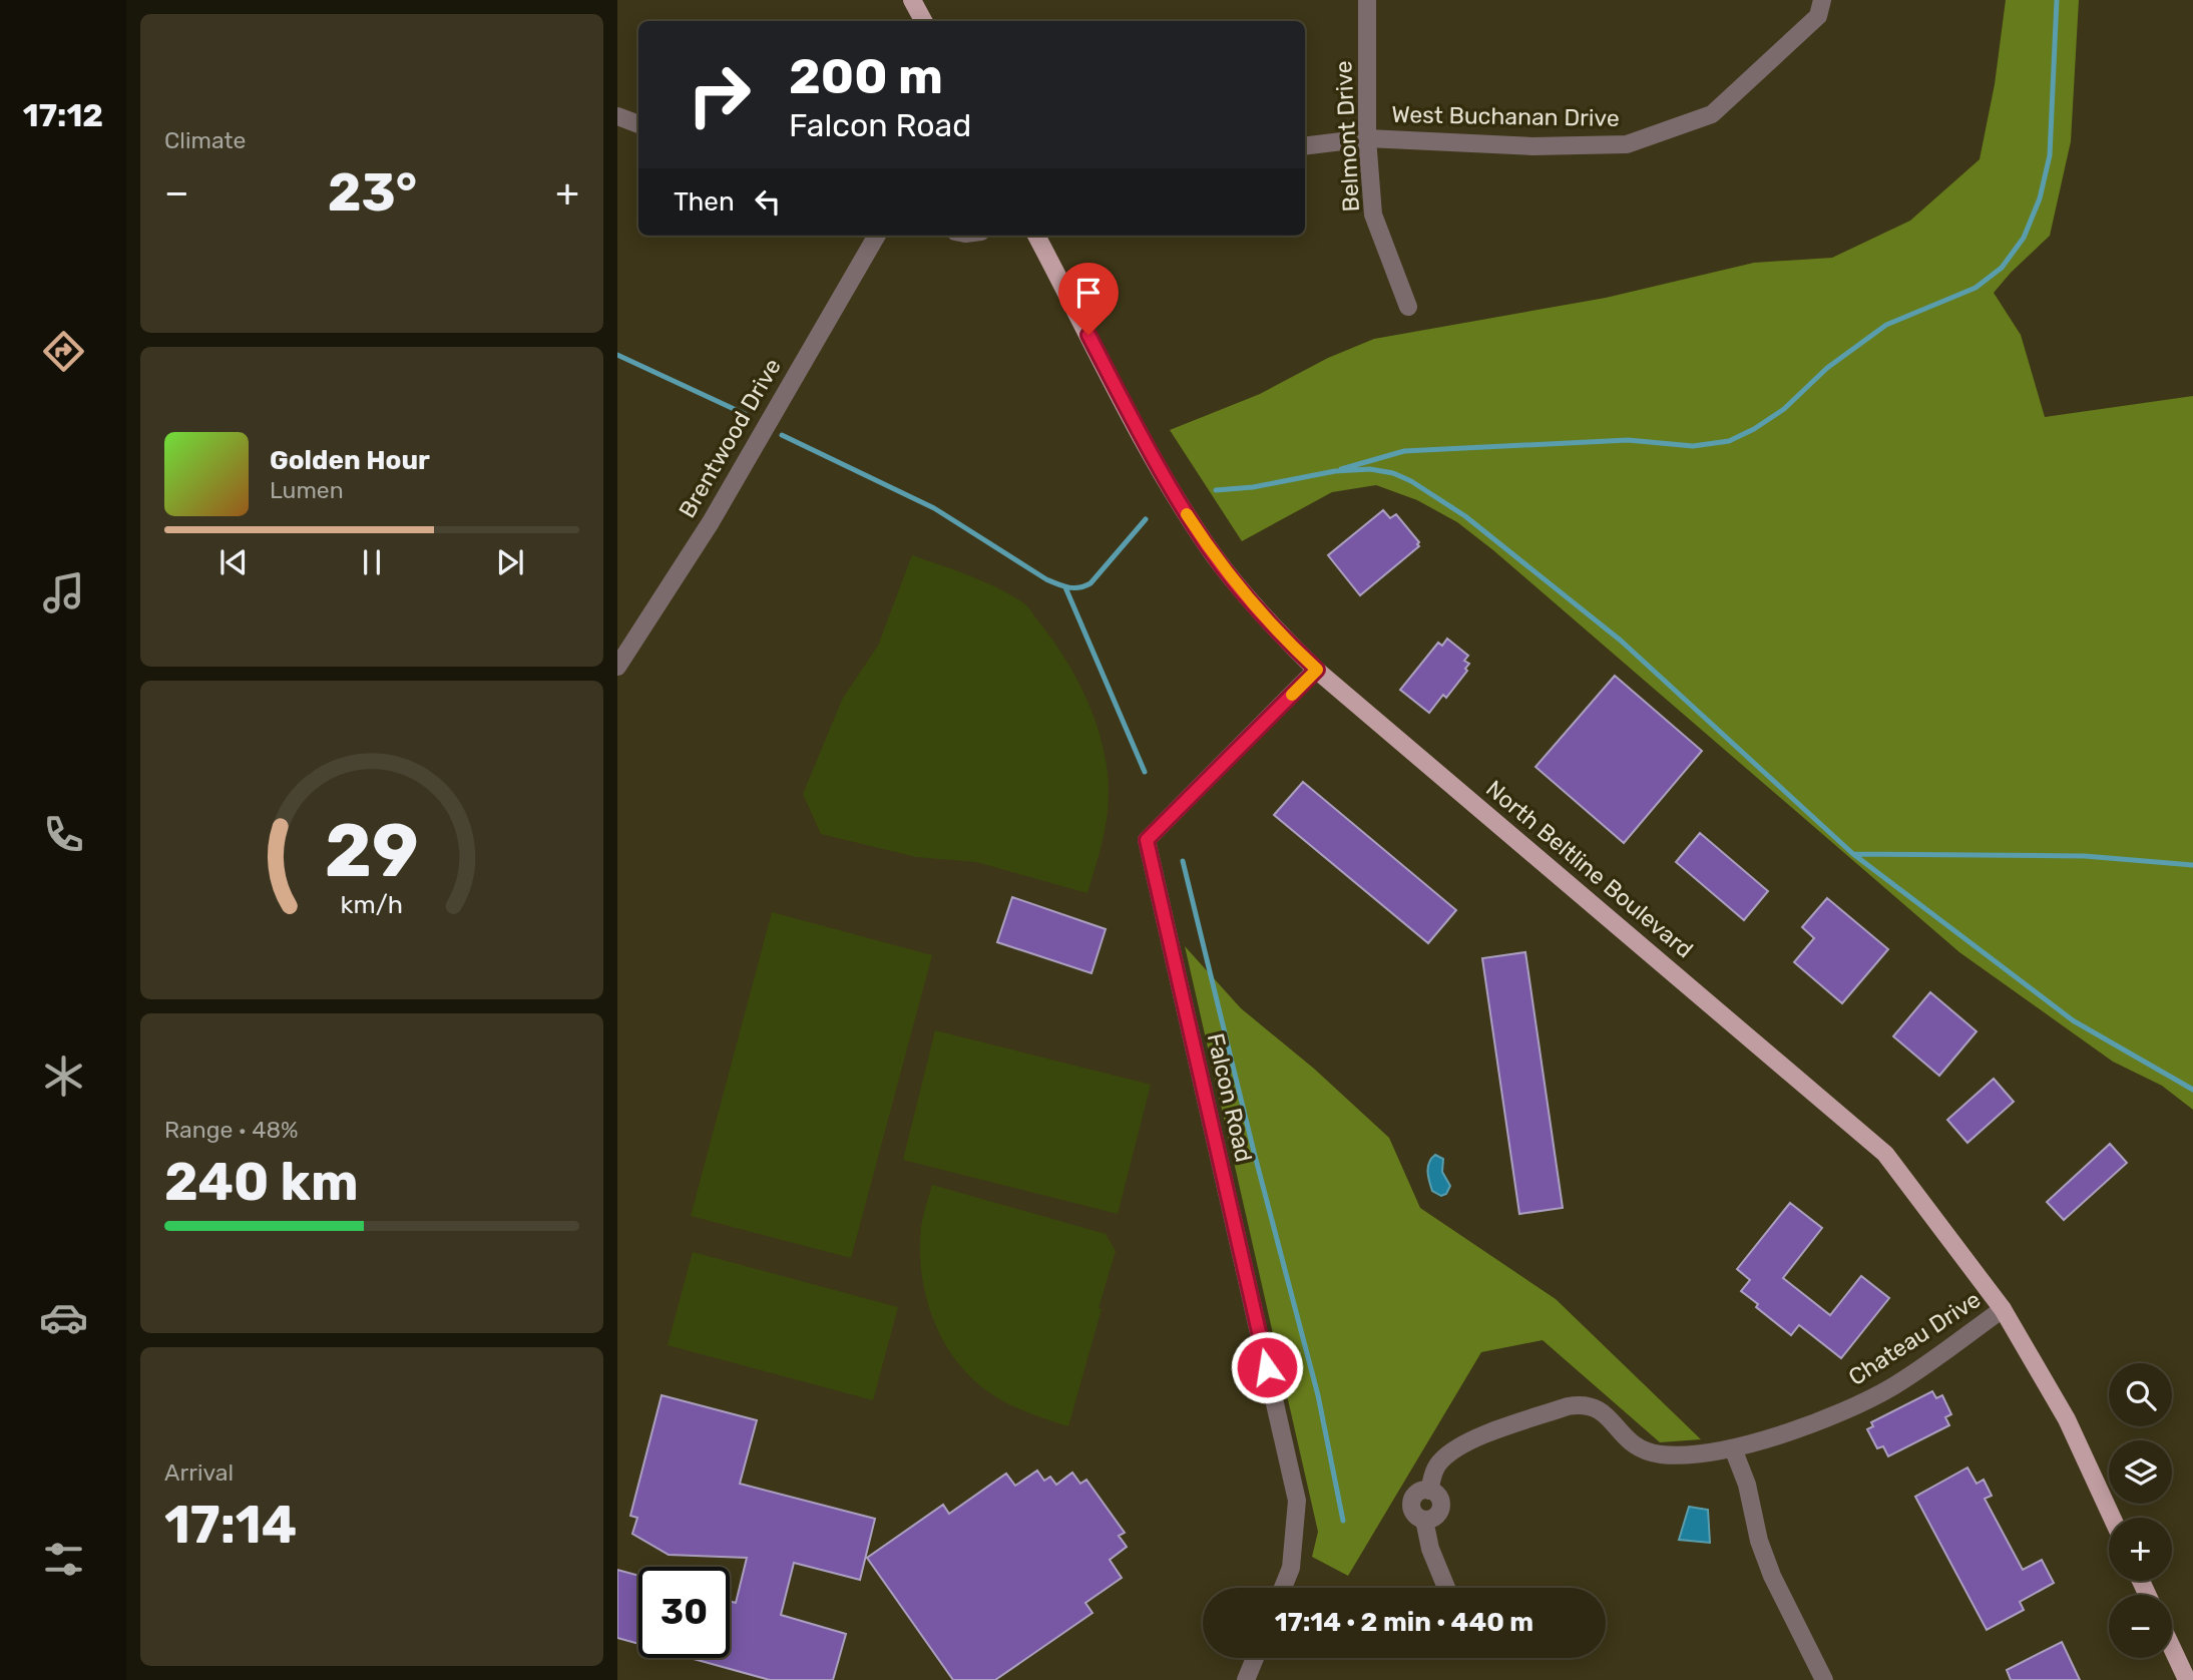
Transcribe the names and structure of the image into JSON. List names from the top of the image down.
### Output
{
  "streets": {
    "main road": ["North Beltline Boulevard"],
    "street": [
      "West Buchanan Drive",
      "Belmont Drive",
      "Brentwood Drive",
      "Falcon Road",
      "Chateau Drive"
    ]
  },
  "crossings": [
    ["West Buchanan Drive", "Belmont Drive"],
    ["North Beltline Boulevard", "Falcon Road"],
    ["North Beltline Boulevard", "Chateau Drive"]
  ],
  "page": {
    "tabs": "17:12",
    "tile": [
      "Climate",
      ["Range · 48%", "240 km"],
      ["Arrival", "17:14"]
    ],
    "turn": ["200 m", "Falcon Road"],
    "heat": ["−", "23°", "+"],
    "then": "Then",
    "song": ["Golden Hour", "Lumen"],
    "map_buttons": ["+", "−"],
    "limit": "30",
    "trip": "17:14 · 2 min · 440 m",
    "gauge": ["29", "km/h"]
  }
}
